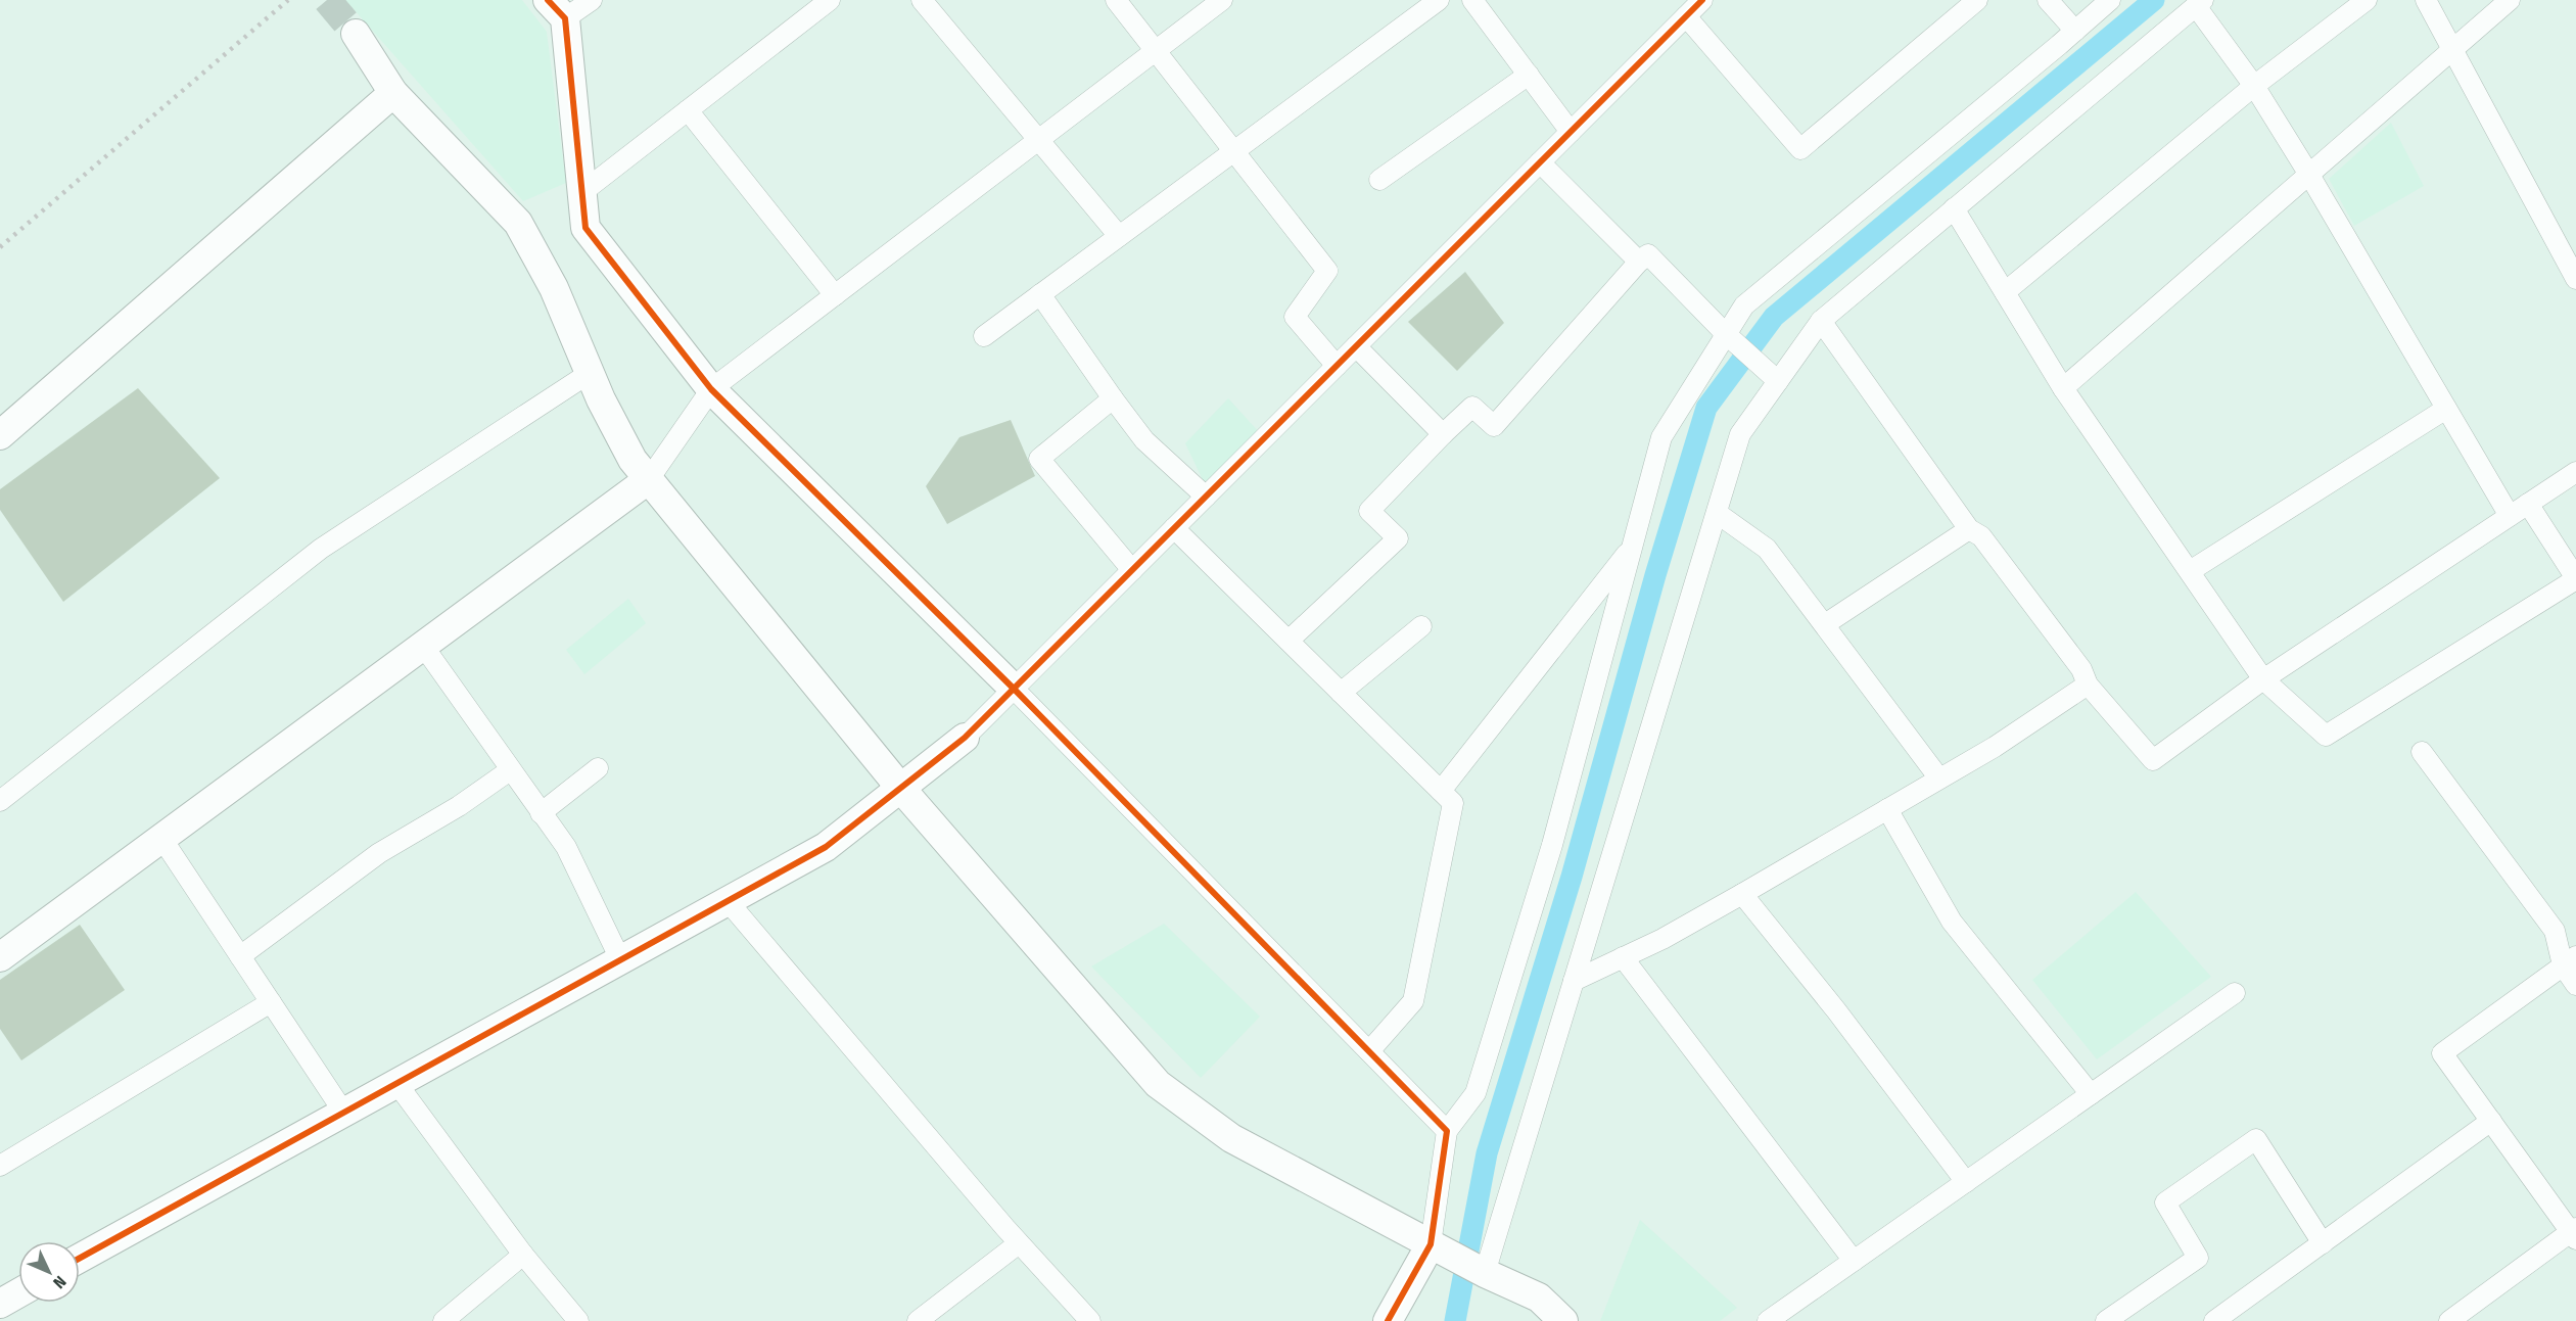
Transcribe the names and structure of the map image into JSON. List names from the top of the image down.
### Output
{
  "north": "bottom right"
}
